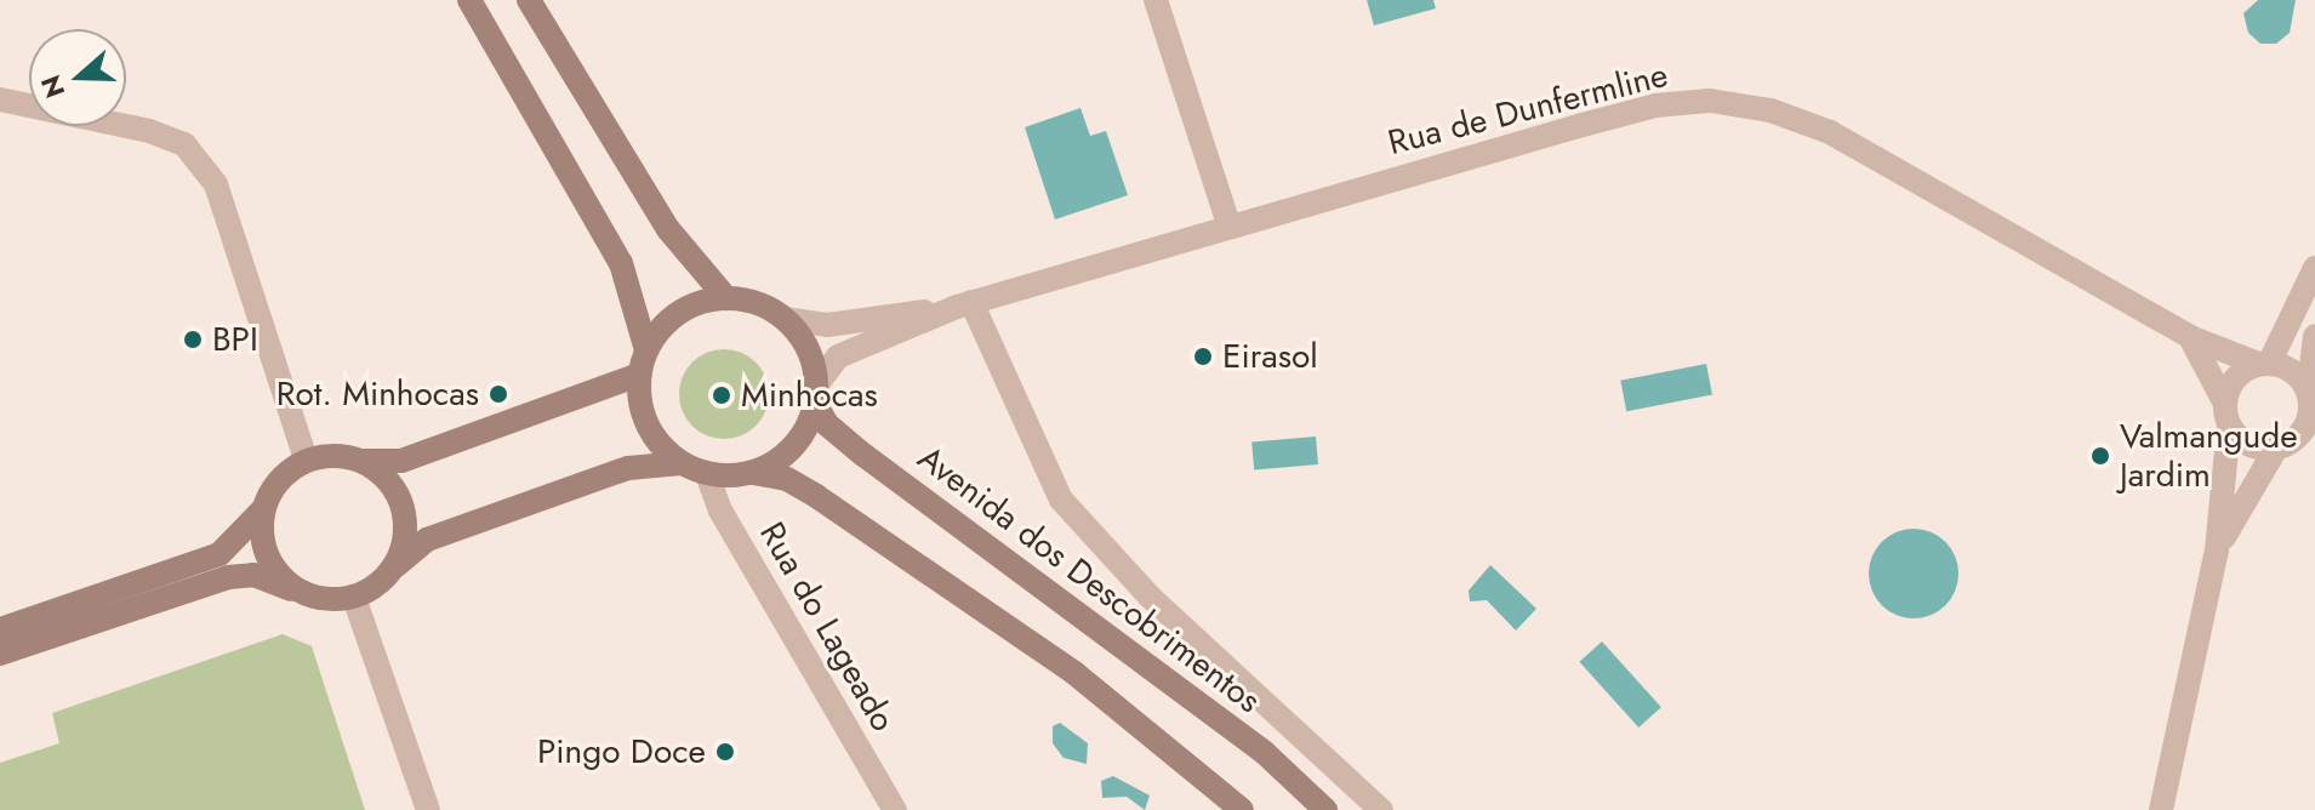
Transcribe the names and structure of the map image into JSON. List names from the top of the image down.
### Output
{
  "streets": {
    "main road": ["Avenida dos Descobrimentos"],
    "street": ["Rua de Dunfermline", "Rua do Lageado"]
  },
  "crossings": [
    ["Rua de Dunfermline", "Avenida dos Descobrimentos"],
    ["Rua de Dunfermline", "Rua do Lageado"],
    ["Avenida dos Descobrimentos", "Rua do Lageado"]
  ],
  "places": [
    "BPI",
    "Eirasol",
    "Rot. Minhocas",
    "Minhocas",
    "Valmangude Jardim",
    "Pingo Doce"
  ],
  "north": "left"
}
